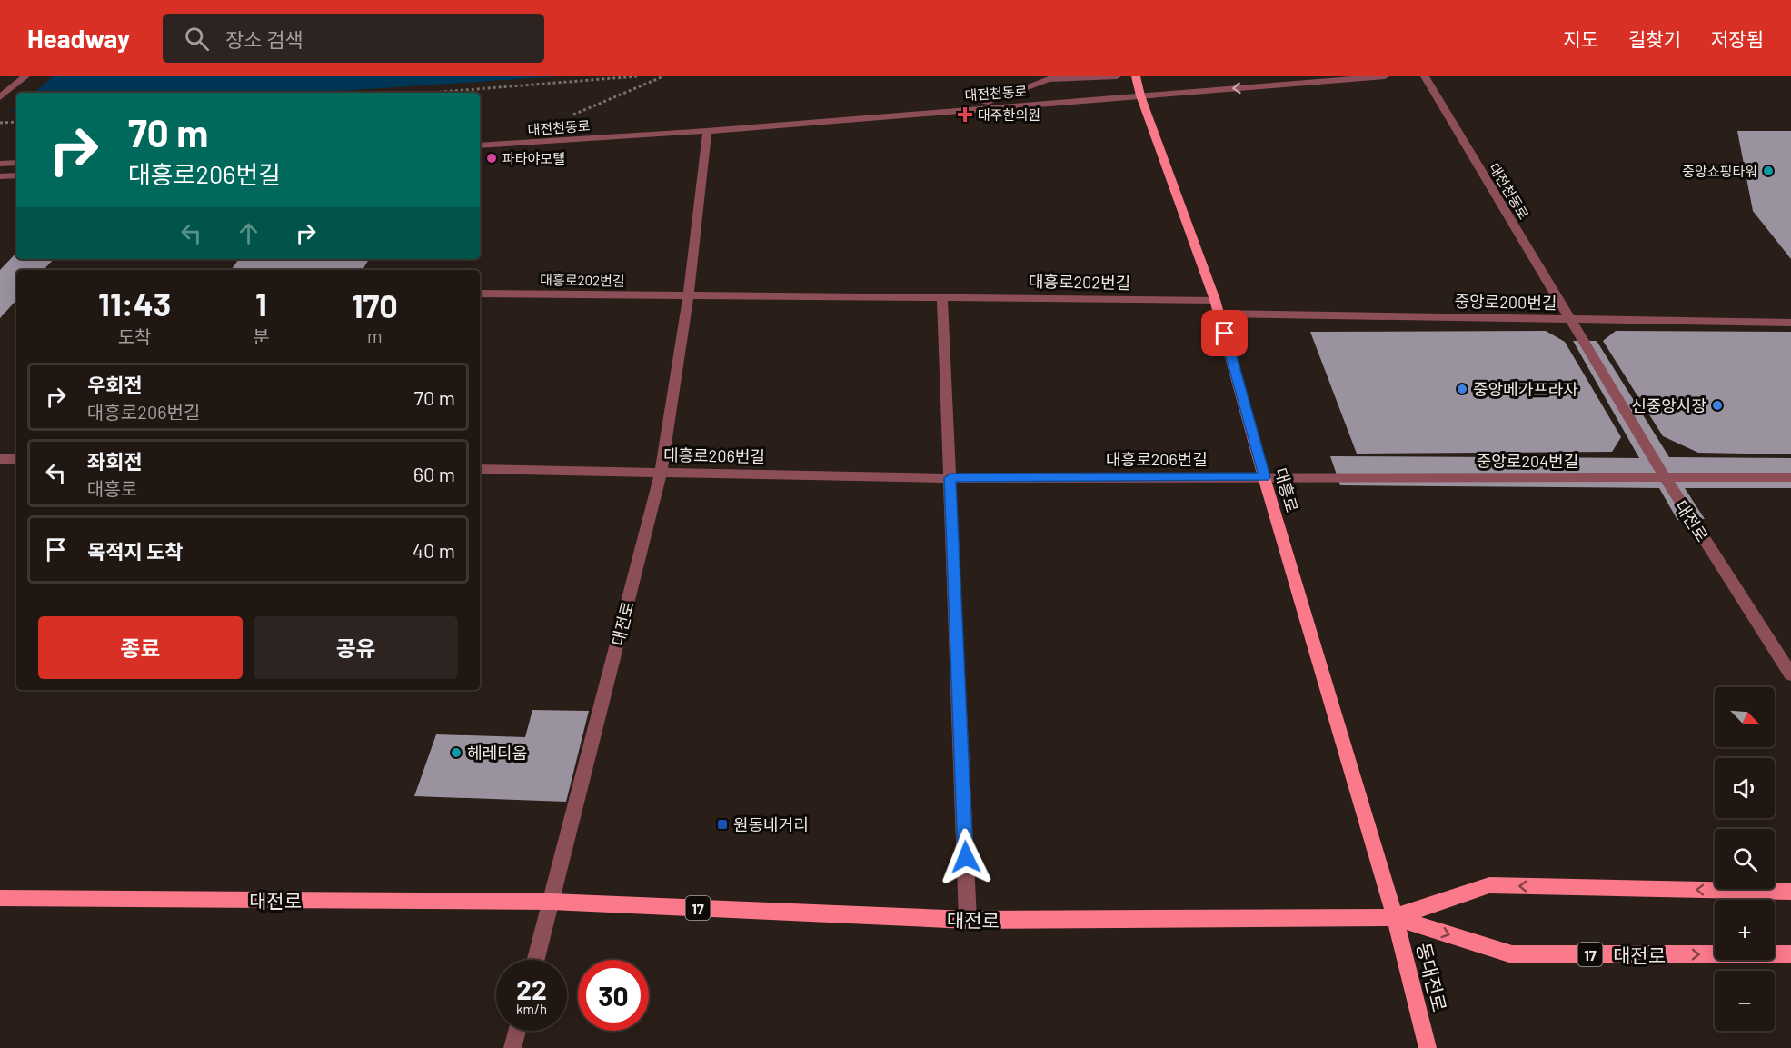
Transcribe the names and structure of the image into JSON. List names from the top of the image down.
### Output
{
  "streets": {
    "main road": [
      "대흥로",
      "대전로",
      "17",
      "동대전로"
    ],
    "street": [
      "대전천동로",
      "대흥로202번길",
      "중앙로200번길",
      "대흥로206번길",
      "중앙로204번길"
    ]
  },
  "crossings": [
    ["대전천동로", "중앙로200번길"],
    ["대전천동로", "중앙로204번길"],
    ["대전천동로", "대흥로"],
    ["대전천동로", "대전로"],
    ["대흥로202번길", "대흥로"],
    ["중앙로200번길", "대흥로"],
    ["대흥로206번길", "중앙로204번길"],
    ["대흥로206번길", "대흥로"],
    ["대흥로206번길", "대전로"],
    ["중앙로204번길", "대흥로"],
    ["중앙로204번길", "대전로"],
    ["대흥로", "대전로"],
    ["대흥로", "동대전로"],
    ["대전로", "동대전로"]
  ],
  "places": {
    "health": ["대주한의원"],
    "other": [
      "파타야모텔",
      "중앙쇼핑타워",
      "중앙메가프라자",
      "신중앙시장",
      "헤레디움"
    ],
    "transit": ["원동네거리"]
  },
  "north": "bottom right",
  "page": {
    "header": "Headway",
    "search": "장소 검색",
    "nav": ["지도", "길찾기", "저장됨"],
    "turn": ["70 m", "대흥로206번길"],
    "eta": [
      "11:43",
      "도착",
      "1",
      "분",
      "170",
      "m"
    ],
    "list": [
      {
        "name": "우회전",
        "note": "대흥로206번길",
        "value": "70 m"
      },
      {
        "name": "좌회전",
        "note": "대흥로",
        "value": "60 m"
      },
      {
        "name": "목적지 도착",
        "value": "40 m"
      }
    ],
    "buttons": ["종료", "공유"],
    "map_buttons": ["+", "−"],
    "speed": "22 km/h",
    "limit": "30"
  }
}
